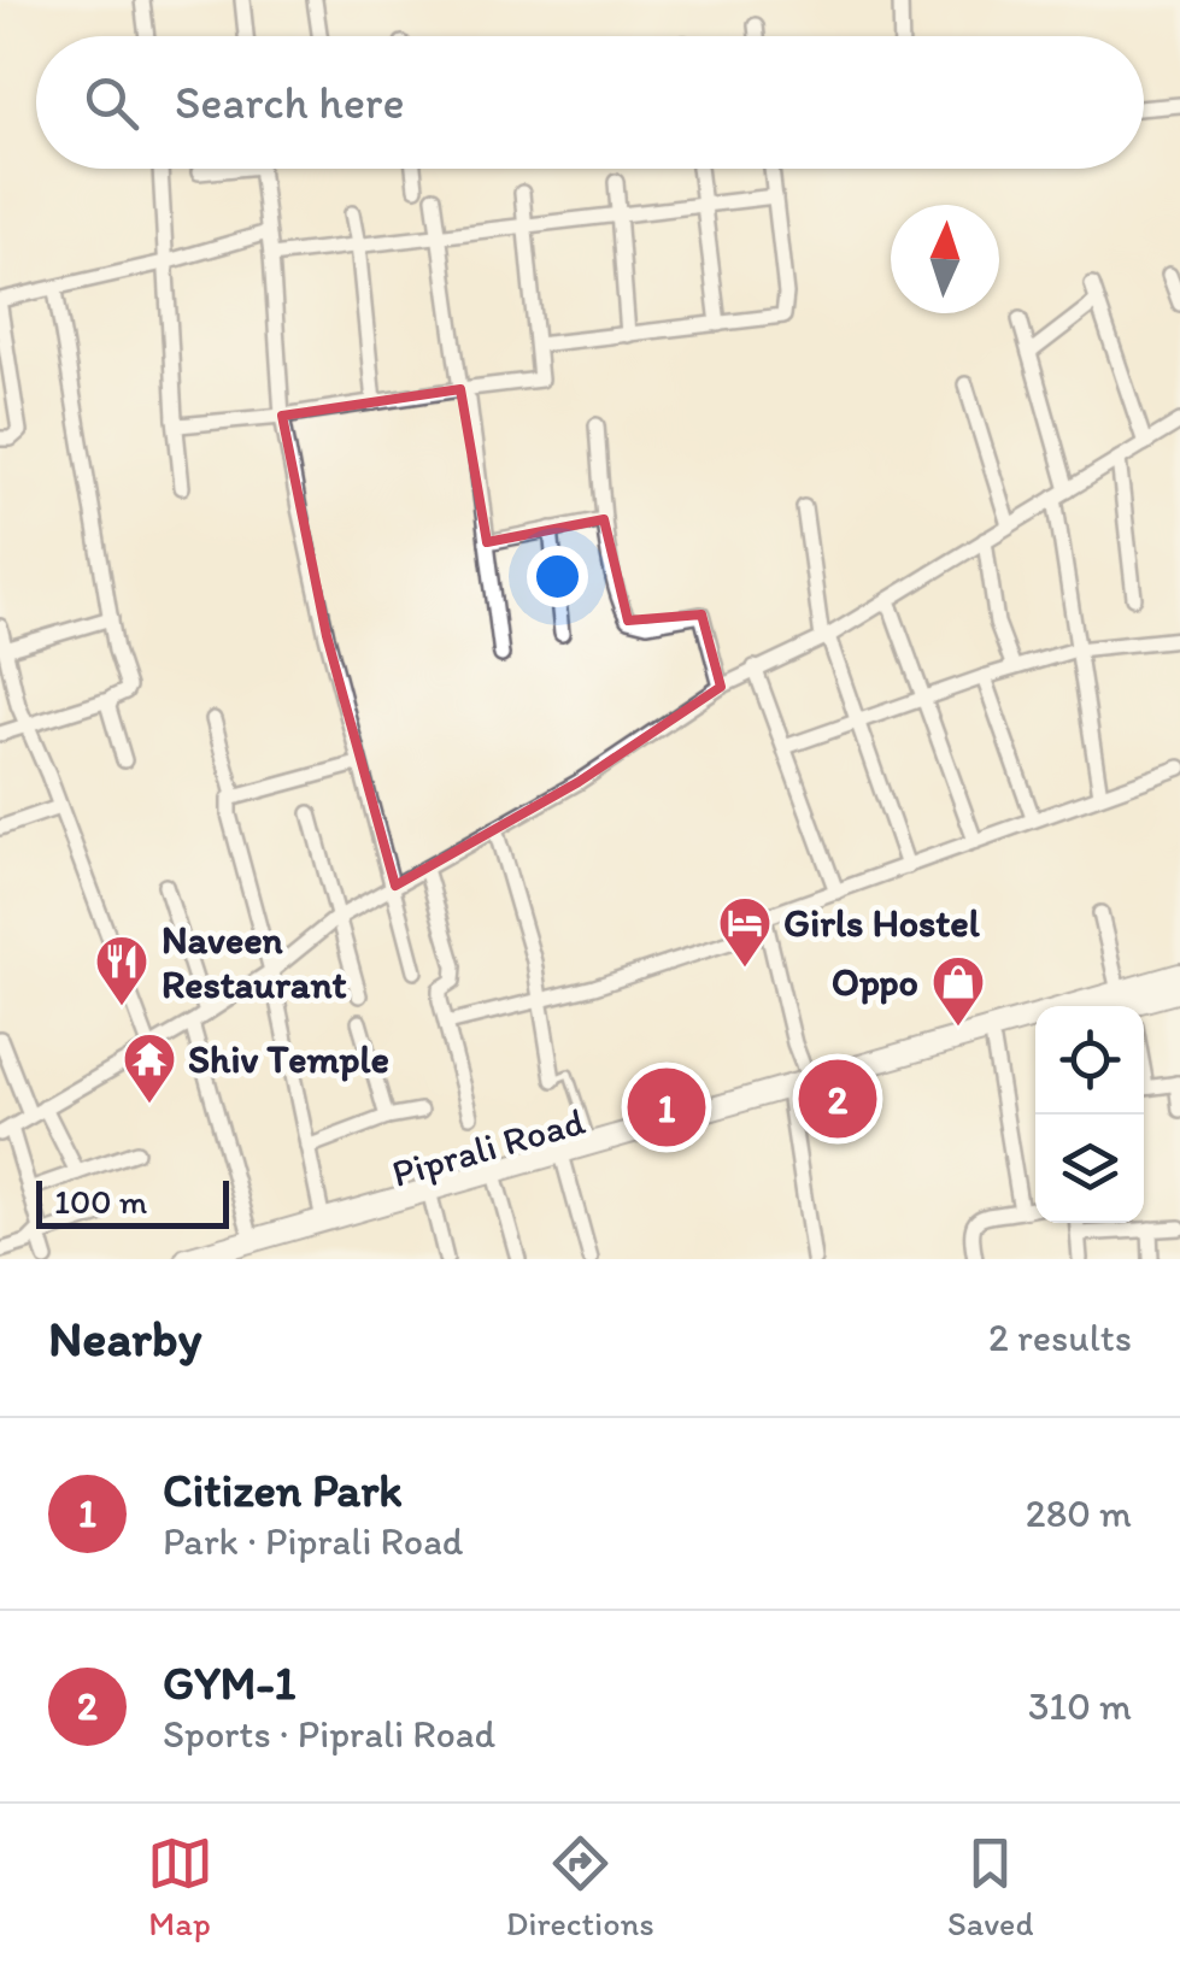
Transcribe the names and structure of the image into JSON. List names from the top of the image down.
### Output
{
  "streets": {
    "main road": ["Piprali Road"]
  },
  "places": {
    "hotel": ["Girls Hostel"],
    "restaurant": ["Naveen Restaurant"],
    "shop": ["Oppo"],
    "temple": ["Shiv Temple"]
  },
  "scale_bar": "100 m",
  "north": "top",
  "page": {
    "search": "Search here",
    "pins": ["2", "1"],
    "scale": "100 m",
    "heading": ["Nearby", "2 results"],
    "list": [
      {
        "mark": "1",
        "name": "Citizen Park",
        "note": "Park · Piprali Road",
        "value": "280 m"
      },
      {
        "mark": "2",
        "name": "GYM-1",
        "note": "Sports · Piprali Road",
        "value": "310 m"
      }
    ],
    "nav": ["Map", "Directions", "Saved"]
  }
}
